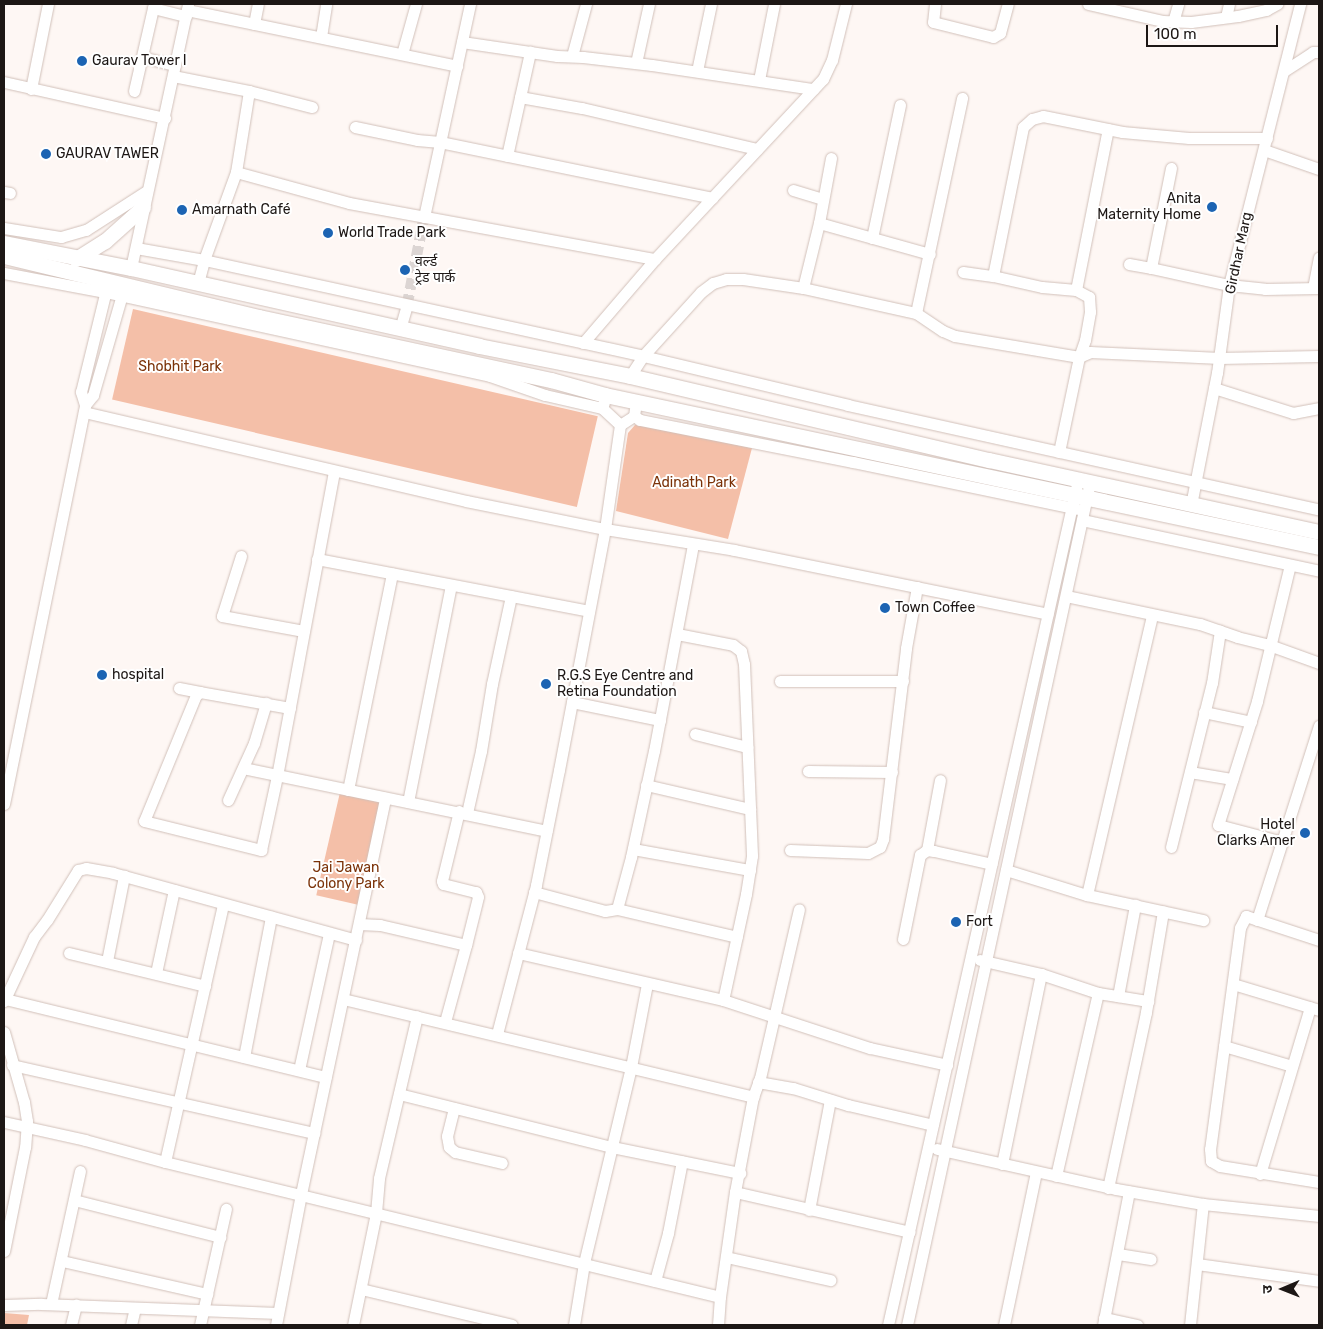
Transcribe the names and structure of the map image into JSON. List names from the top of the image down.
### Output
{
  "streets": {
    "street": ["Girdhar Marg"]
  },
  "parks": ["Shobhit Park", "Adinath Park", "Jai Jawan Colony Park"],
  "places": [
    "Gaurav Tower I",
    "GAURAV TAWER",
    "Anita Maternity Home",
    "Amarnath Café",
    "World Trade Park",
    "वर्ल्ड ट्रेड पार्क",
    "Town Coffee",
    "hospital",
    "R.G.S Eye Centre and Retina Foundation",
    "Hotel Clarks Amer",
    "Fort"
  ],
  "scale_bar": "100 m",
  "north": "left"
}
